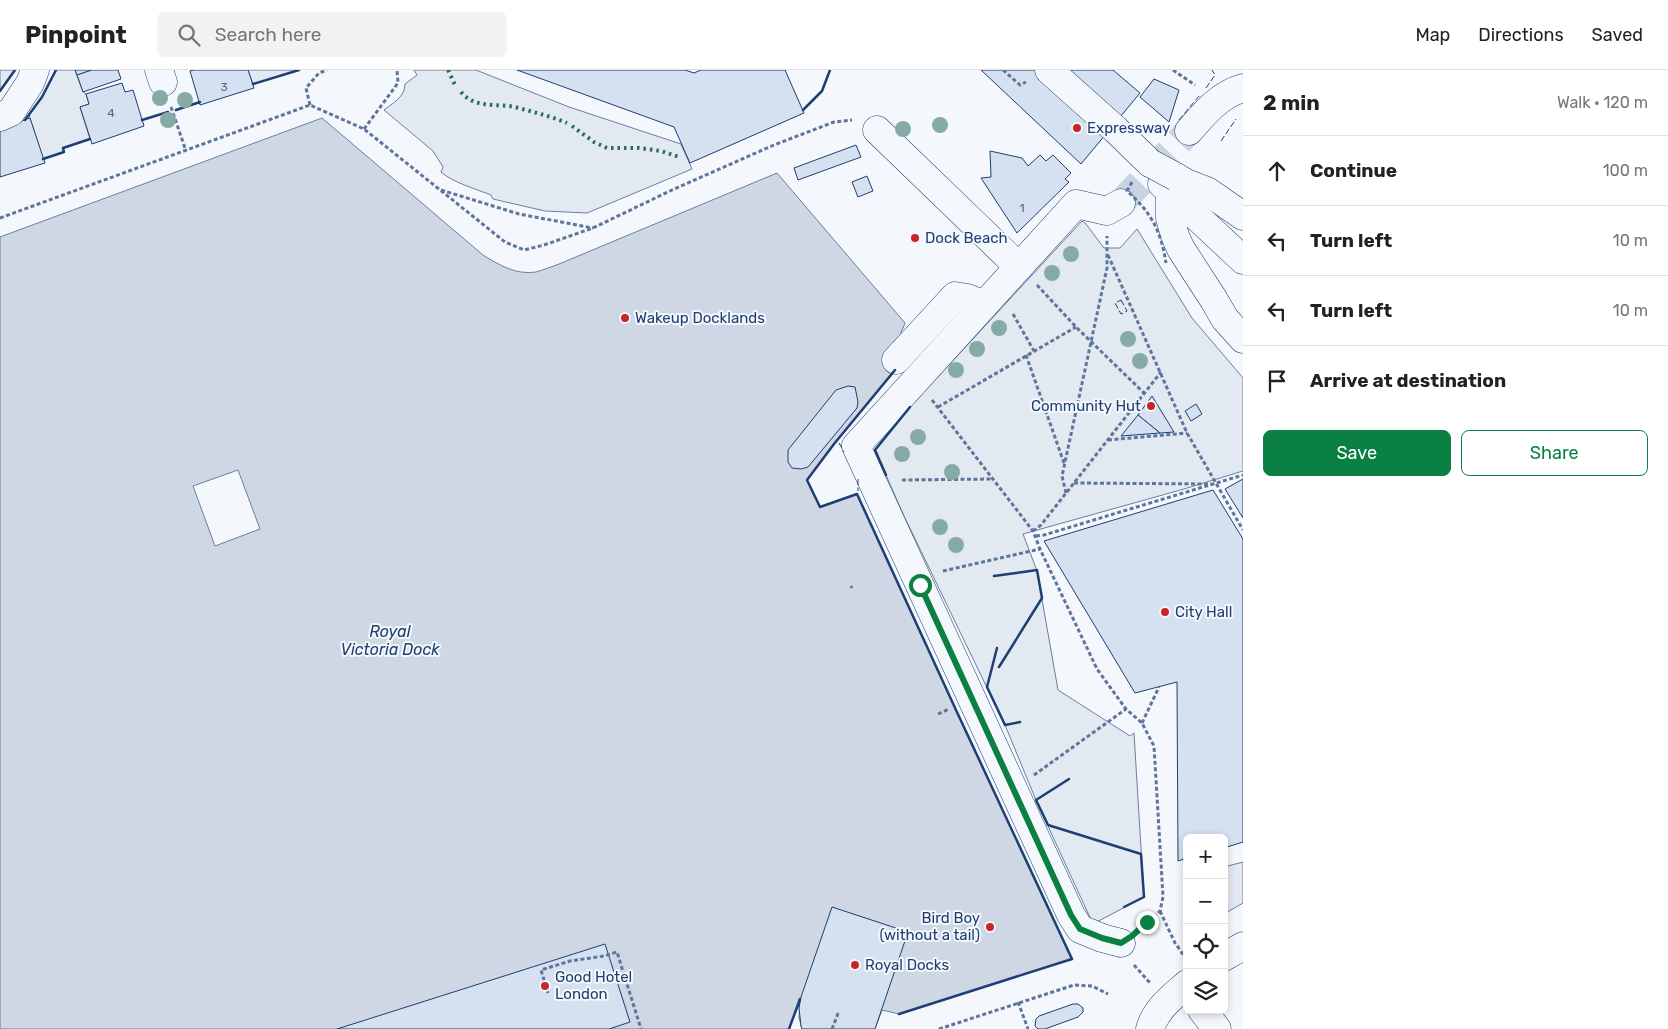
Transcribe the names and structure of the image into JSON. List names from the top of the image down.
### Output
{
  "water": ["Royal Victoria Dock"],
  "places": [
    "Expressway",
    "Dock Beach",
    "Wakeup Docklands",
    "Community Hut",
    "City Hall",
    "Bird Boy (without a tail)",
    "Royal Docks",
    "Good Hotel London"
  ],
  "house_numbers": ["3", "4", "1"],
  "page": {
    "header": "Pinpoint",
    "search": "Search here",
    "nav": ["Map", "Directions", "Saved"],
    "heading": ["2 min", "Walk · 120 m"],
    "list": [
      ["Continue", "100 m"],
      ["Turn left", "10 m"],
      ["Turn left", "10 m"],
      "Arrive at destination"
    ],
    "buttons": ["Save", "Share"],
    "map_buttons": ["+", "−"]
  }
}
